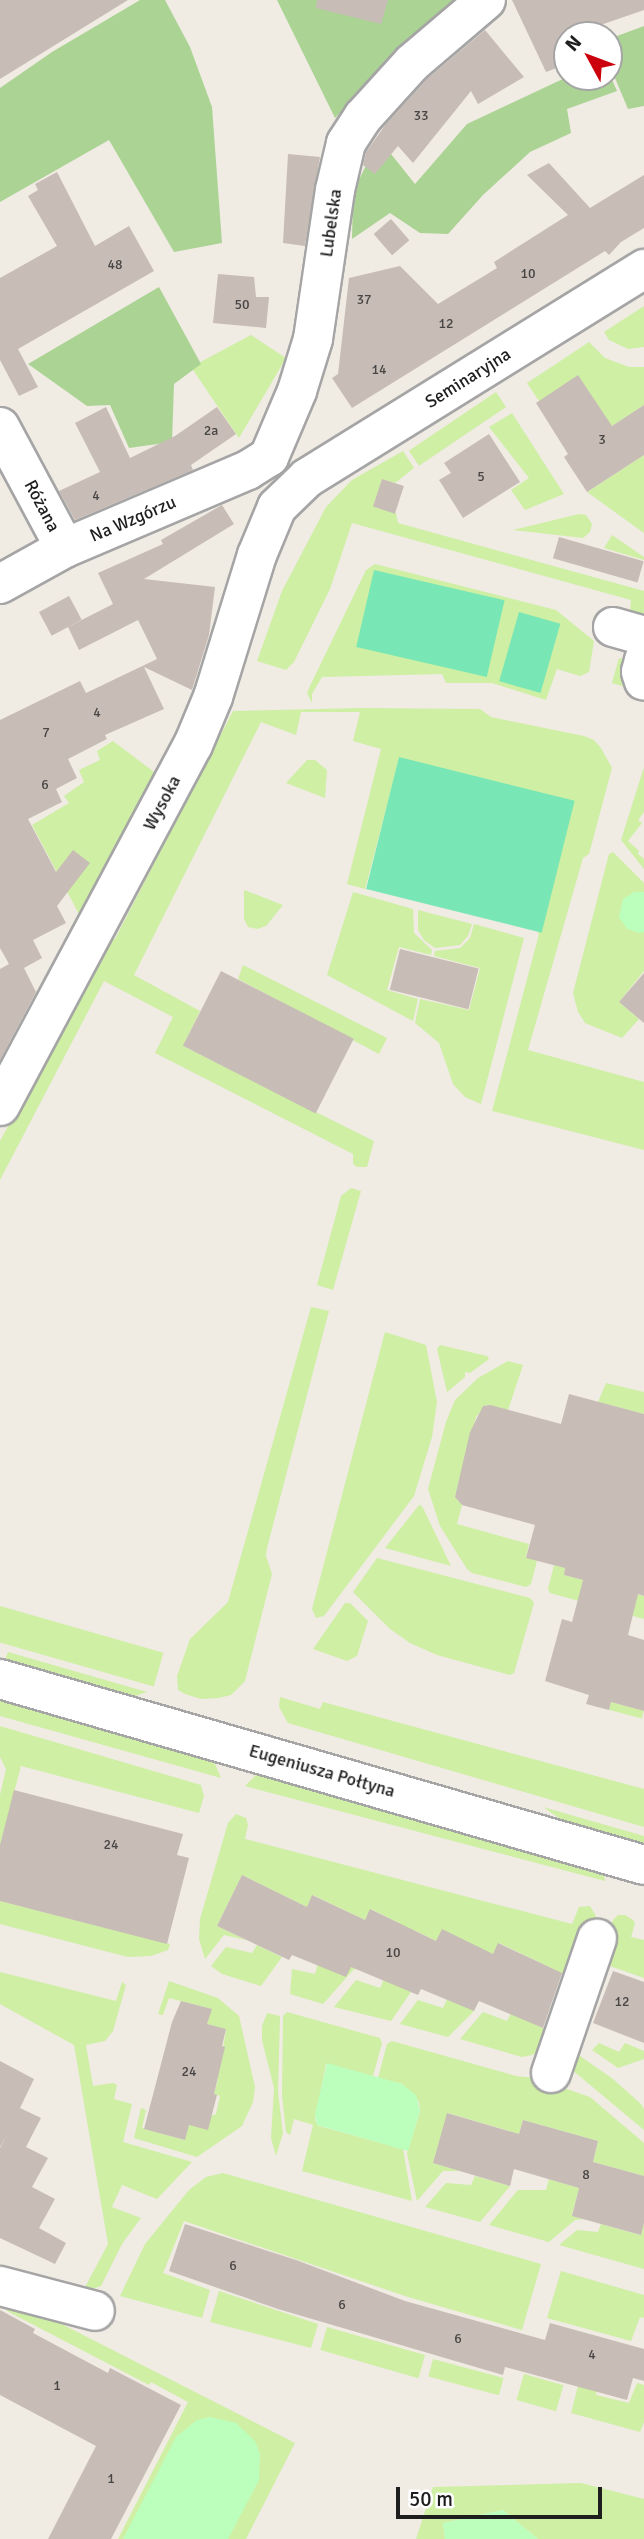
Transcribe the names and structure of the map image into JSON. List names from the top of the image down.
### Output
{
  "streets": {
    "street": [
      "Lubelska",
      "Seminaryjna",
      "Różana",
      "Na Wzgórzu",
      "Wysoka",
      "Eugeniusza Połtyna"
    ]
  },
  "crossings": [
    ["Lubelska", "Na Wzgórzu"],
    ["Seminaryjna", "Wysoka"],
    ["Różana", "Na Wzgórzu"]
  ],
  "house_numbers": [
    "33",
    "48",
    "10",
    "37",
    "50",
    "12",
    "14",
    "2a",
    "3",
    "5",
    "4",
    "4",
    "7",
    "6",
    "24",
    "10",
    "12",
    "24",
    "8",
    "6",
    "6",
    "6",
    "4",
    "1",
    "1"
  ],
  "scale_bar": "50 m",
  "north": "top left"
}
